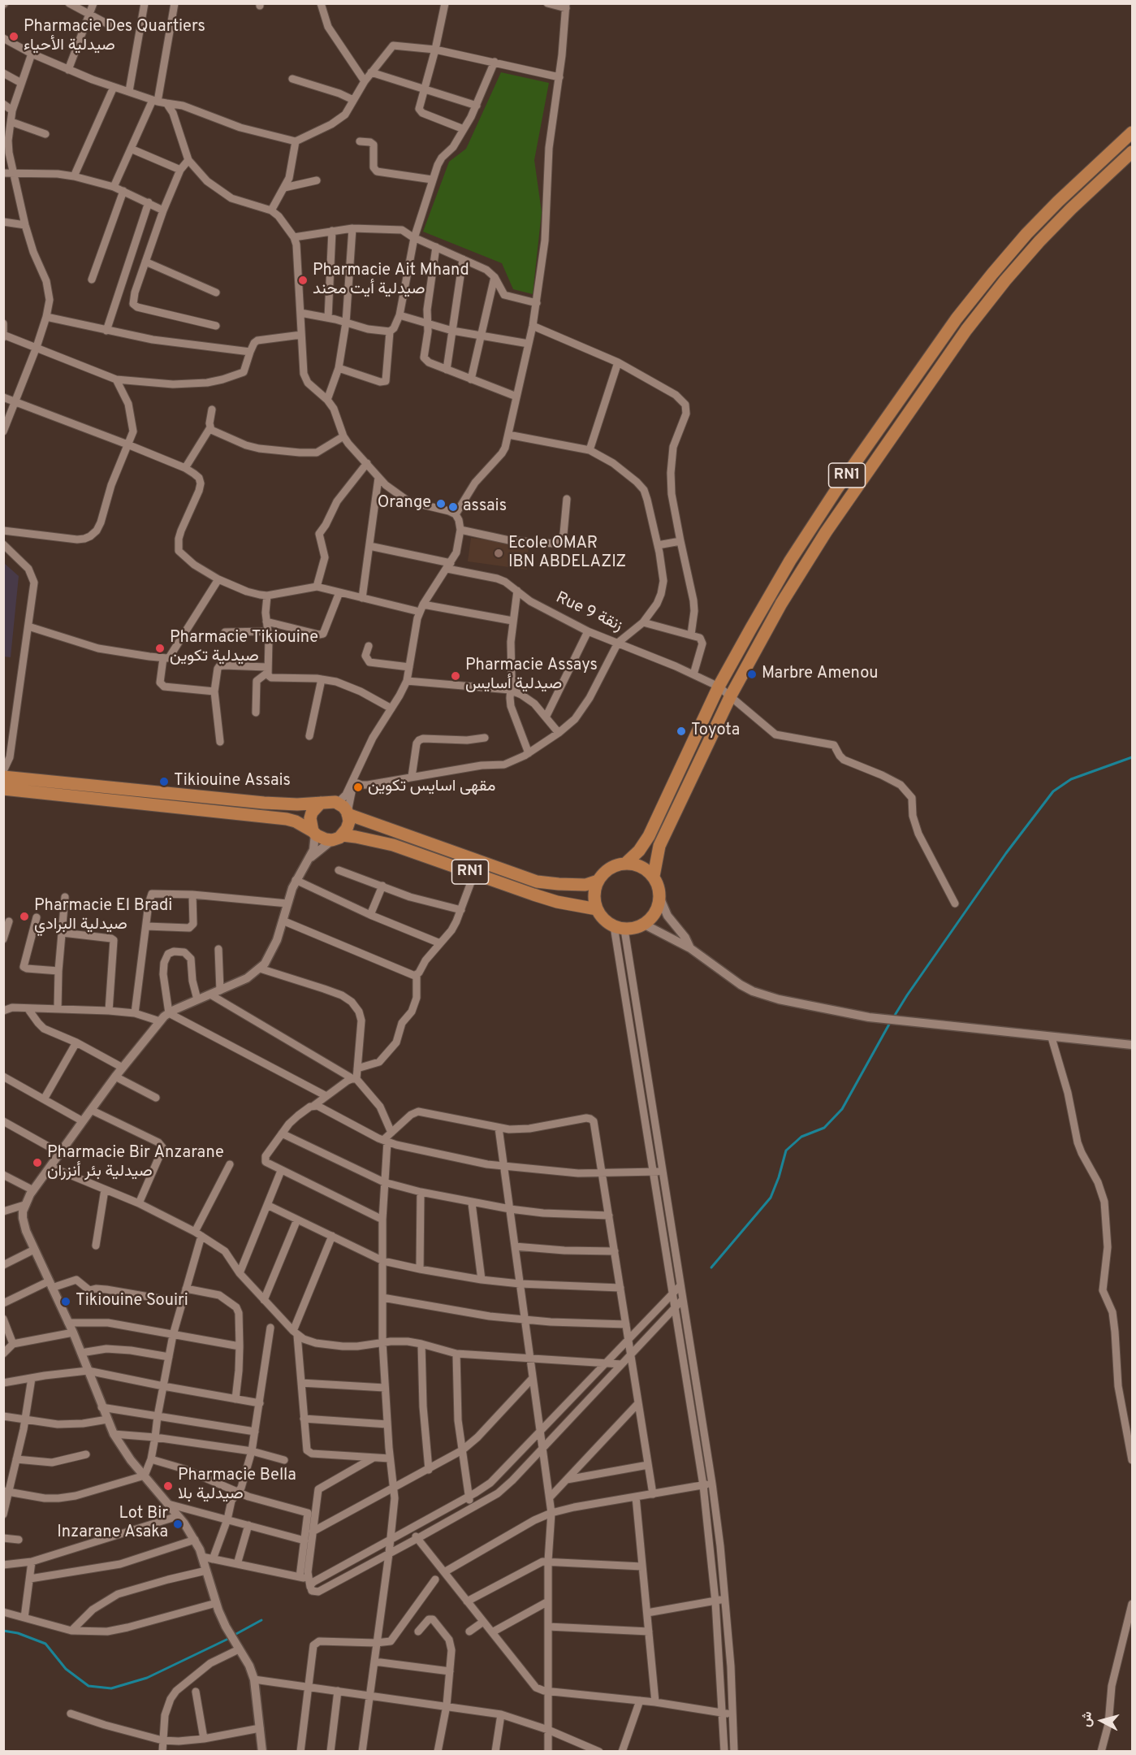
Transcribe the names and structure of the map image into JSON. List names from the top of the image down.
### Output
{
  "streets": {
    "highway": ["RN1"],
    "street": ["Rue 9 زنقة"]
  },
  "crossings": [
    ["RN1", "Rue 9 زنقة"]
  ],
  "places": [
    "Pharmacie Des Quartiers صيدلية الأحياء",
    "Pharmacie Ait Mhand صيدلية أيت محند",
    "Orange",
    "assais",
    "Ecole OMAR IBN ABDELAZIZ",
    "Pharmacie Tikiouine صيدلية تكوين",
    "Marbre Amenou",
    "Pharmacie Assays صيدلية أسايس",
    "Toyota",
    "Tikiouine Assais",
    "مقهى اسايس تكوين",
    "Pharmacie El Bradi صيدلية البرادي",
    "Pharmacie Bir Anzarane صيدلية بئر أنزران",
    "Tikiouine Souiri",
    "Pharmacie Bella صيدلية بلا",
    "Lot Bir Inzarane Asaka"
  ],
  "north": "left"
}
